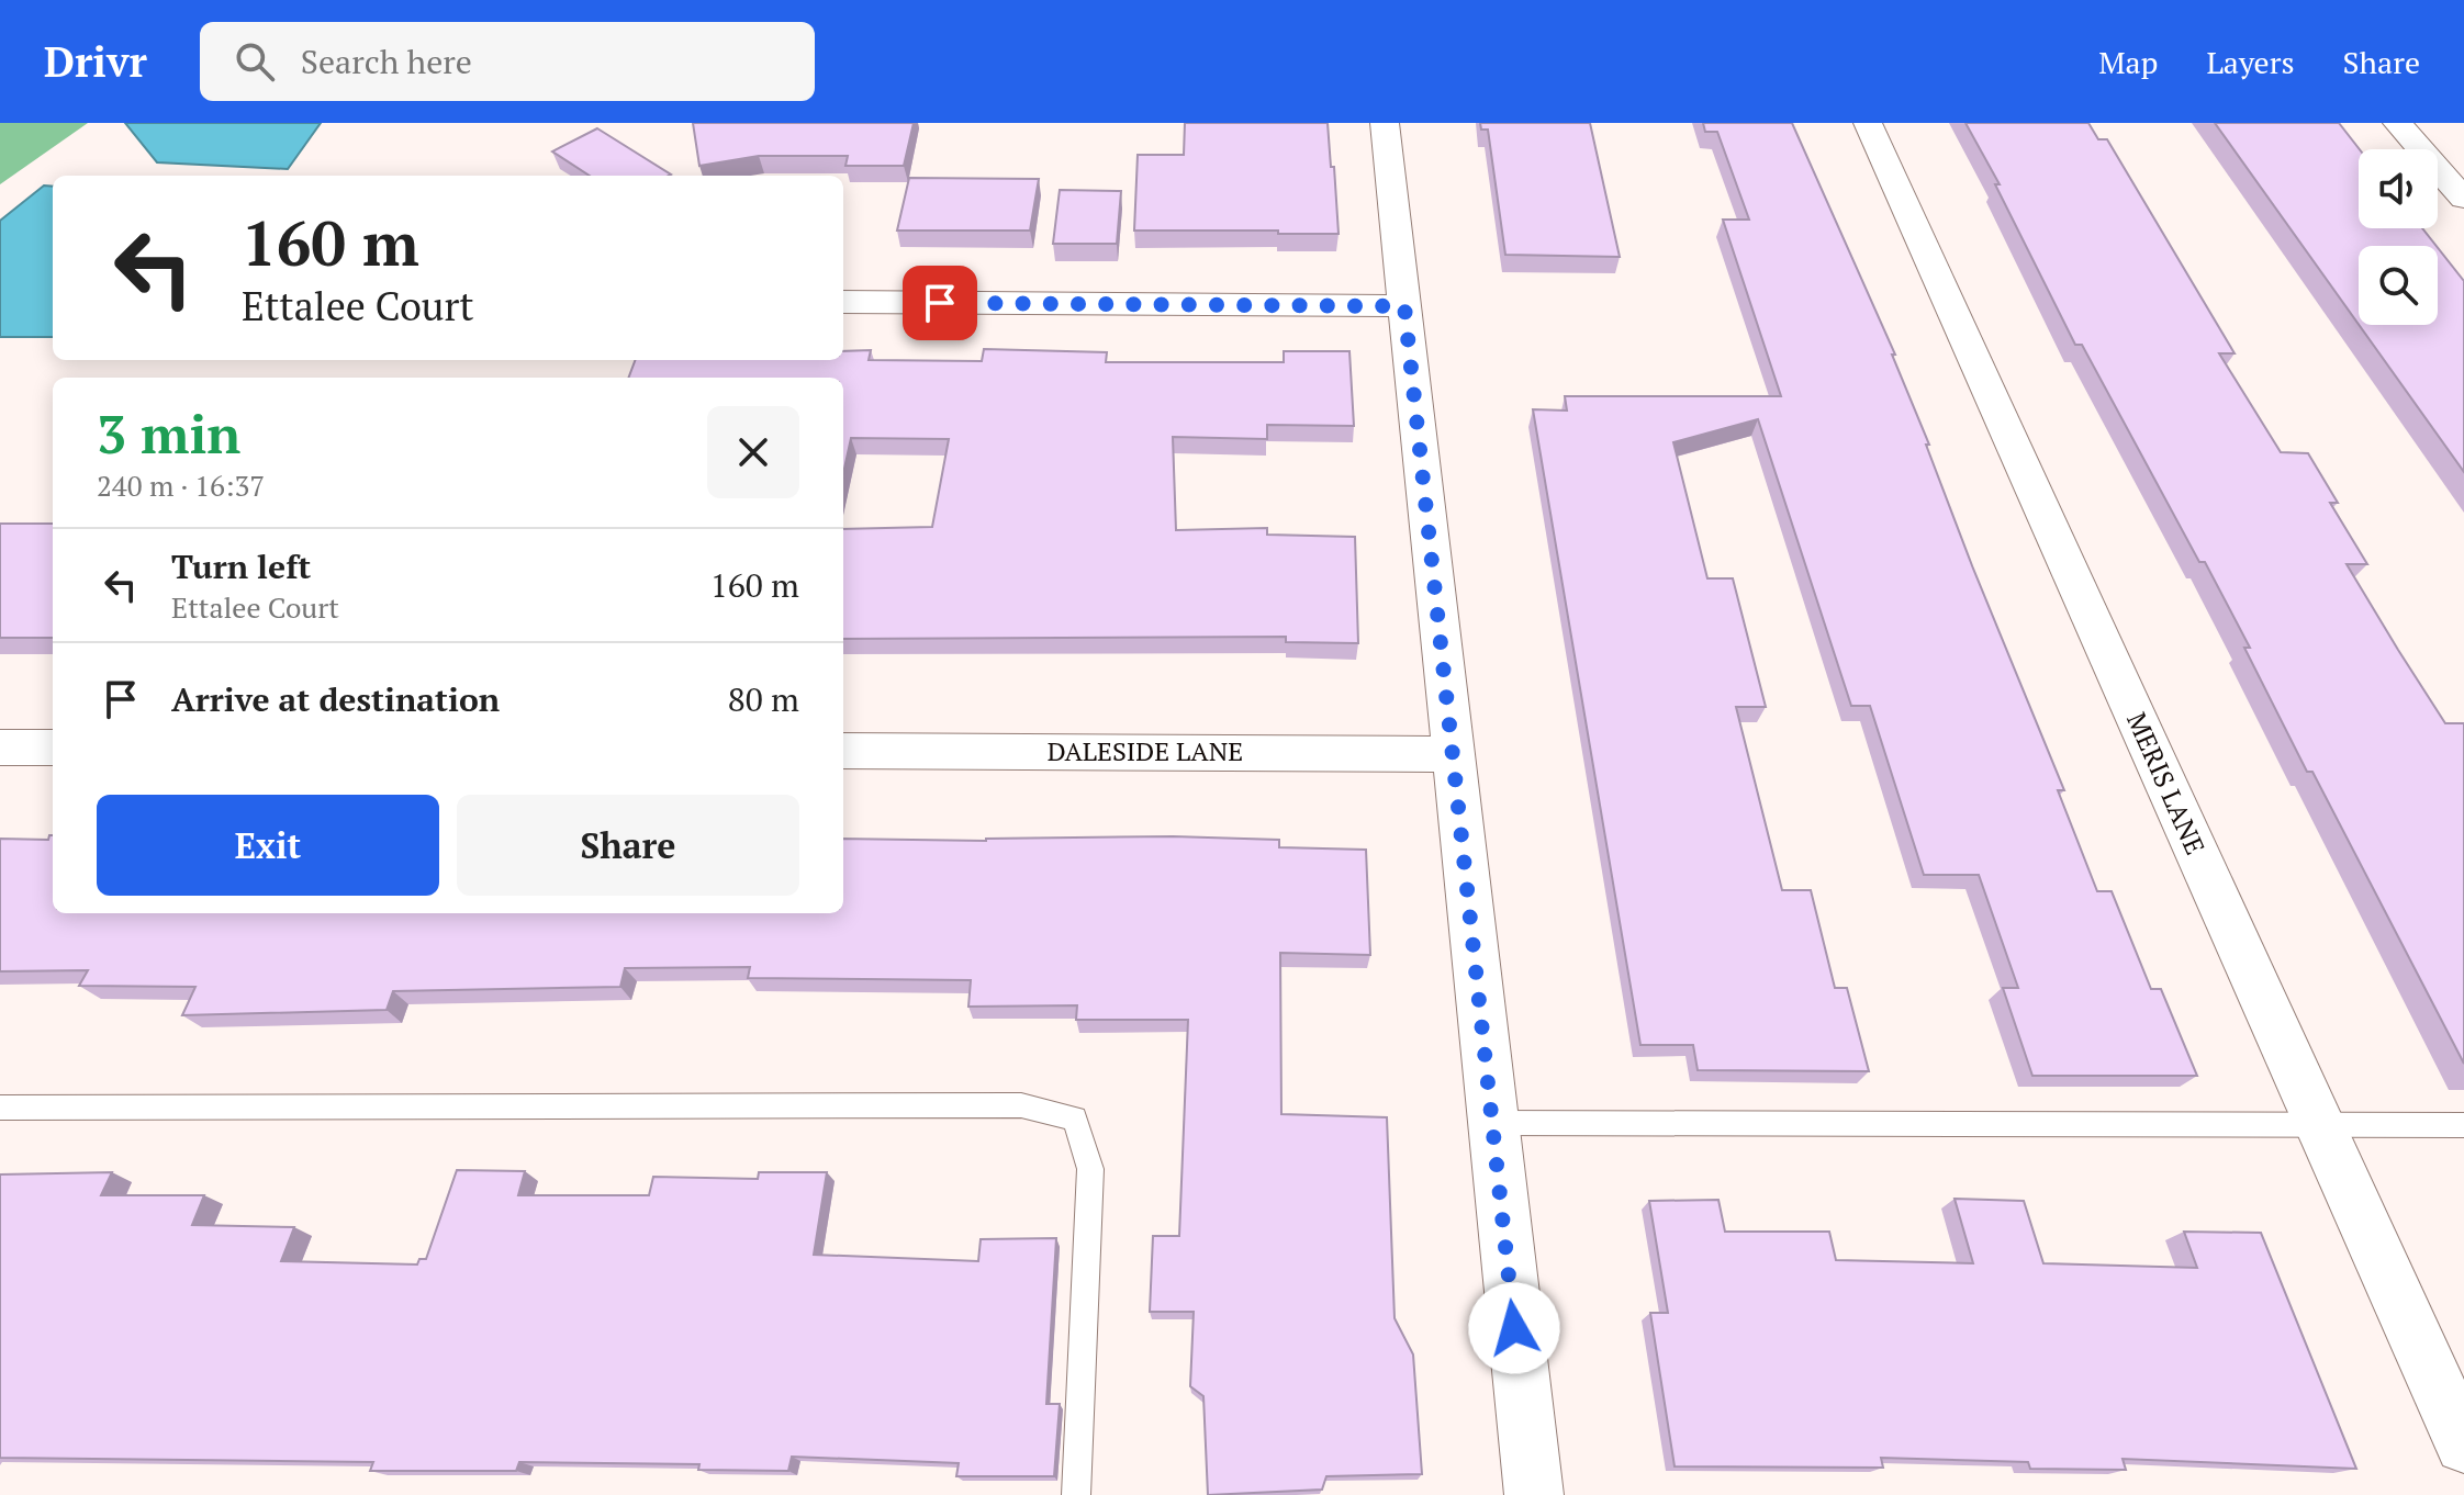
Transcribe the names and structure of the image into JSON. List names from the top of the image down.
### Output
{
  "streets": {
    "street": ["DALESIDE LANE", "MERIS LANE"]
  },
  "page": {
    "header": "Drivr",
    "search": "Search here",
    "nav": ["Map", "Layers", "Share"],
    "turn": ["160 m", "Ettalee Court"],
    "heading": ["3 min", "240 m · 16:37"],
    "list": [
      {
        "name": "Turn left",
        "note": "Ettalee Court",
        "value": "160 m"
      },
      {
        "name": "Arrive at destination",
        "value": "80 m"
      }
    ],
    "buttons": ["Exit", "Share"]
  }
}
